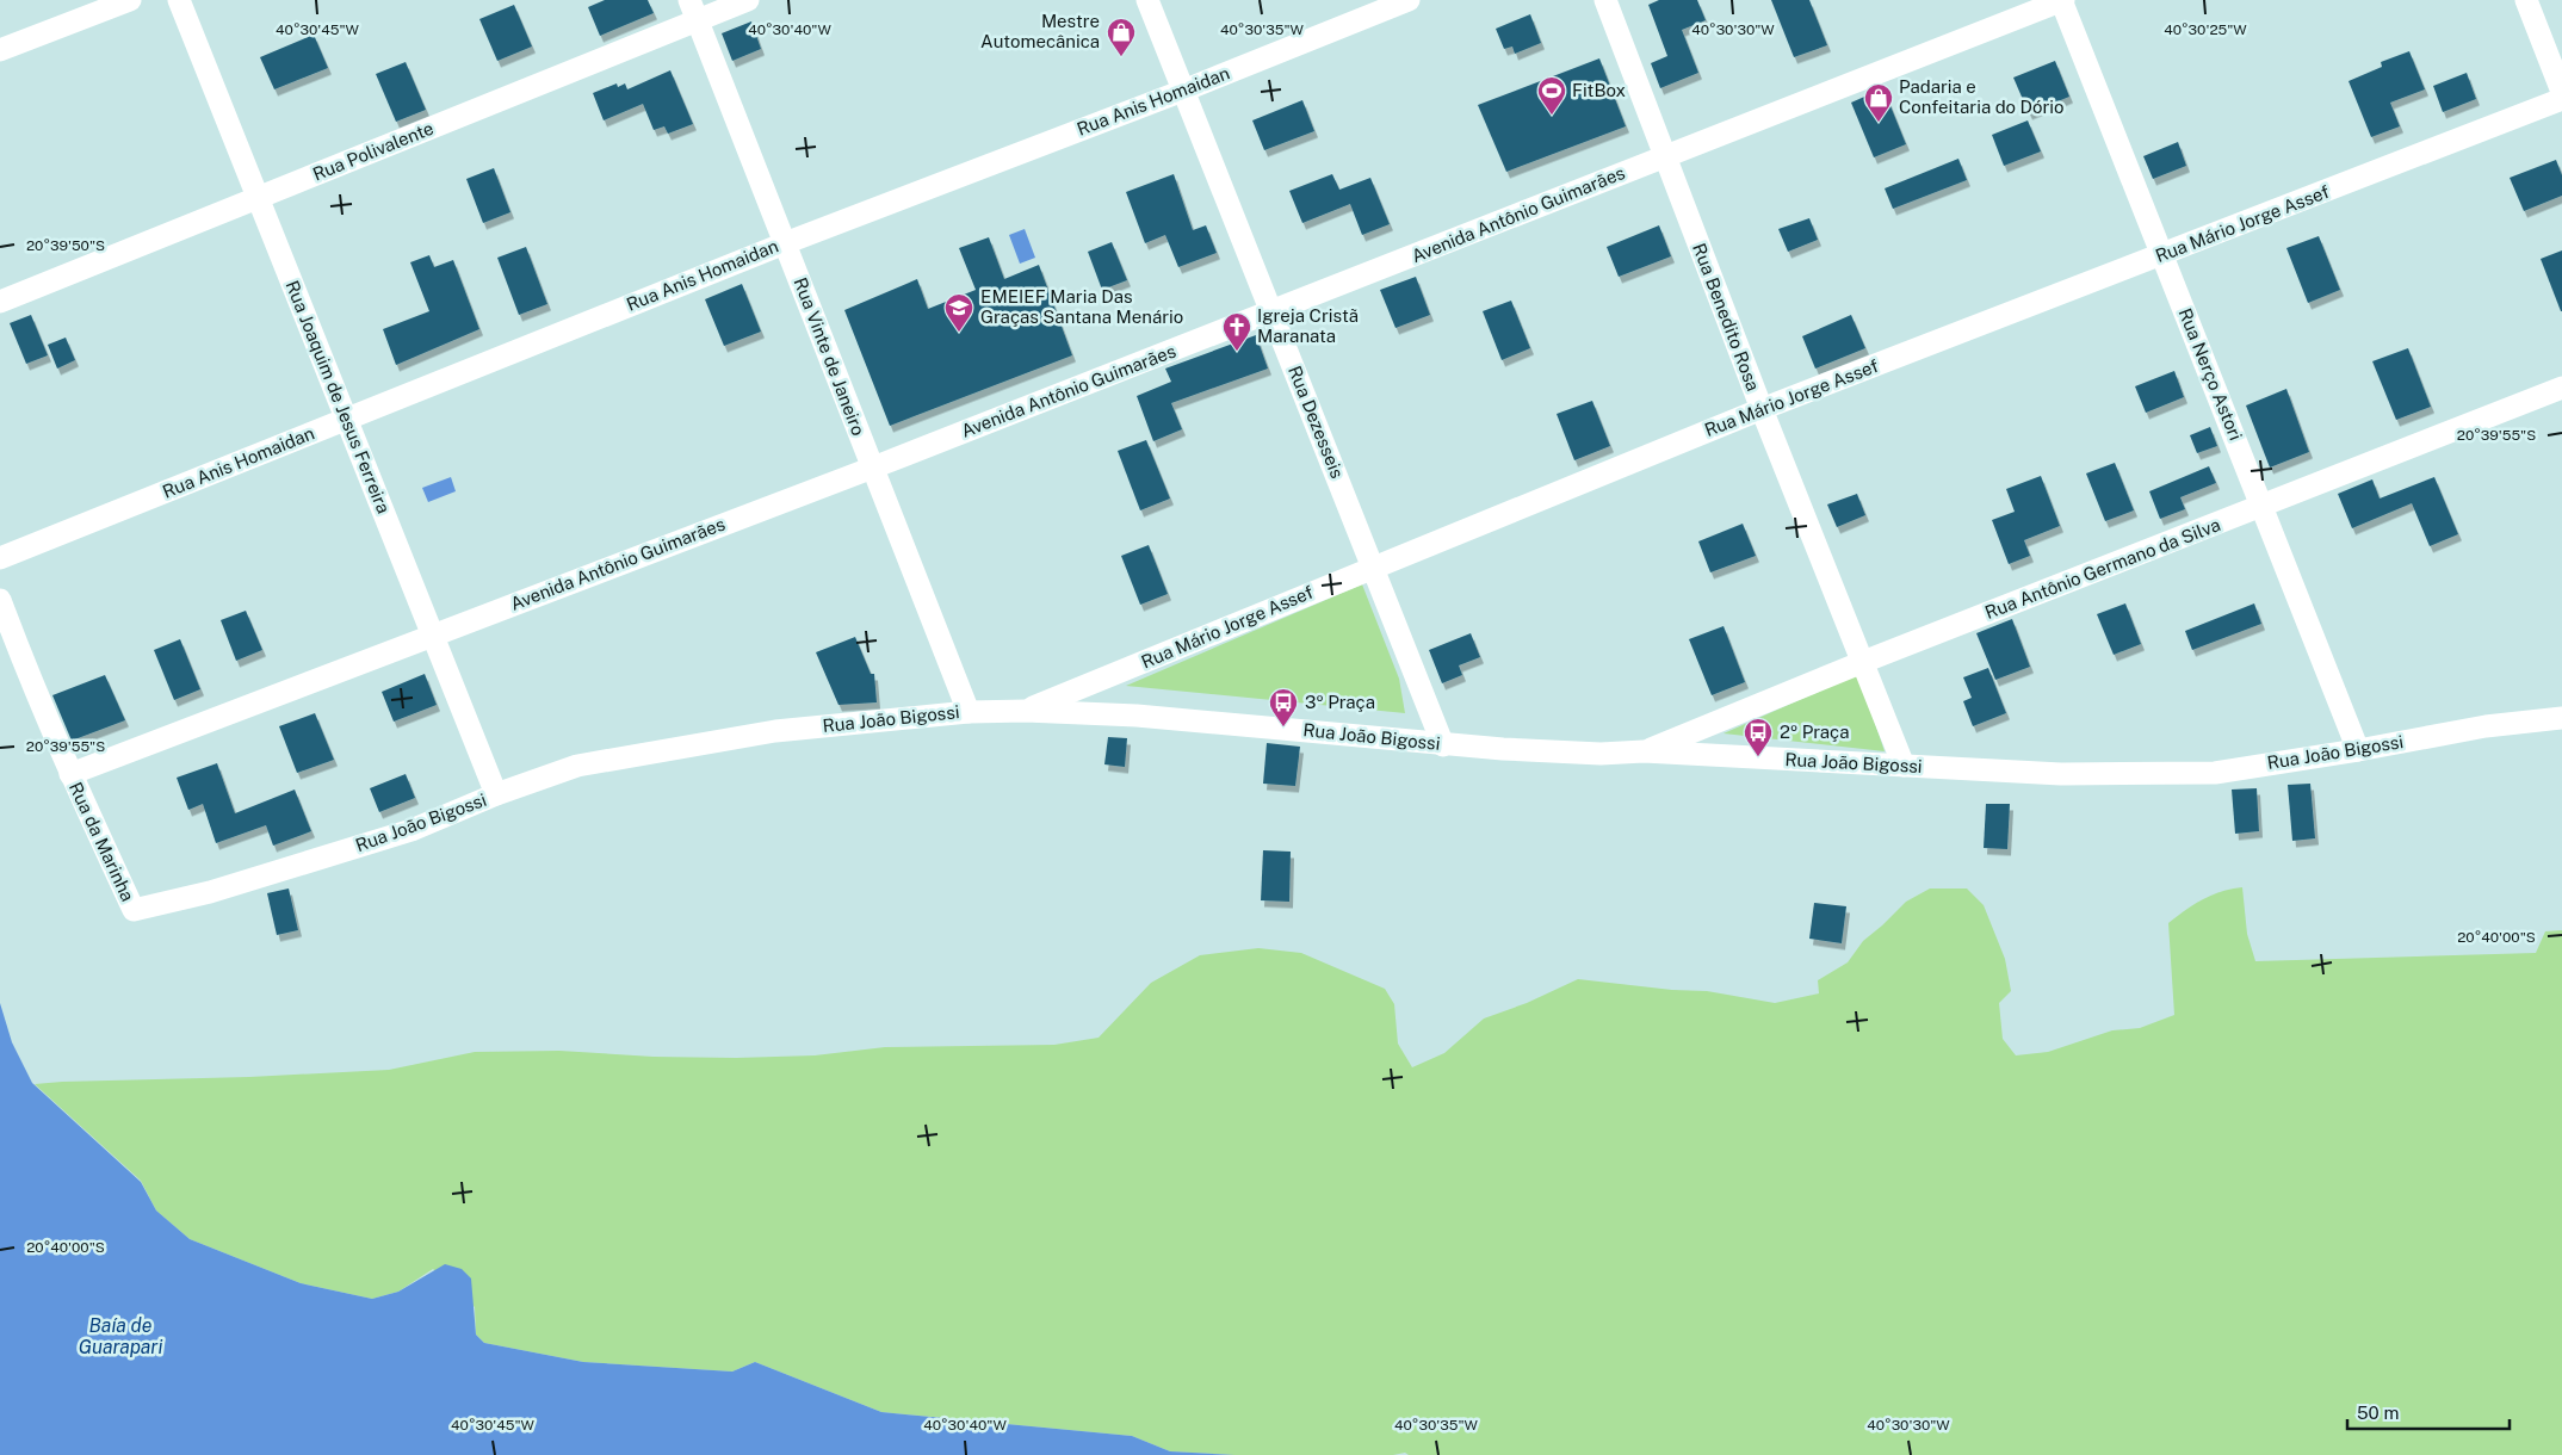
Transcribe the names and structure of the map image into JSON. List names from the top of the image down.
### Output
{
  "streets": {
    "street": [
      "Rua Anis Homaidan",
      "Rua Polivalente",
      "Avenida Antônio Guimarães",
      "Rua Mário Jorge Assef",
      "Rua Benedito Rosa",
      "Rua Vinte de Janeiro",
      "Rua Nerço Astori",
      "Rua Joaquim de Jesus Ferreira",
      "Rua Dezesseis",
      "Rua Antônio Germano da Silva",
      "Rua João Bigossi",
      "Rua da Marinha"
    ]
  },
  "crossings": [
    ["Rua Anis Homaidan", "Rua Vinte de Janeiro"],
    ["Rua Anis Homaidan", "Rua Joaquim de Jesus Ferreira"],
    ["Rua Anis Homaidan", "Rua Dezesseis"],
    ["Rua Polivalente", "Rua Vinte de Janeiro"],
    ["Rua Polivalente", "Rua Joaquim de Jesus Ferreira"],
    ["Avenida Antônio Guimarães", "Rua Benedito Rosa"],
    ["Avenida Antônio Guimarães", "Rua Vinte de Janeiro"],
    ["Avenida Antônio Guimarães", "Rua Nerço Astori"],
    ["Avenida Antônio Guimarães", "Rua Joaquim de Jesus Ferreira"],
    ["Avenida Antônio Guimarães", "Rua Dezesseis"],
    ["Avenida Antônio Guimarães", "Rua da Marinha"],
    ["Rua Mário Jorge Assef", "Rua Benedito Rosa"],
    ["Rua Mário Jorge Assef", "Rua Nerço Astori"],
    ["Rua Mário Jorge Assef", "Rua Dezesseis"],
    ["Rua Mário Jorge Assef", "Rua João Bigossi"],
    ["Rua Benedito Rosa", "Rua Antônio Germano da Silva"],
    ["Rua Benedito Rosa", "Rua João Bigossi"],
    ["Rua Vinte de Janeiro", "Rua João Bigossi"],
    ["Rua Nerço Astori", "Rua Antônio Germano da Silva"],
    ["Rua Nerço Astori", "Rua João Bigossi"],
    ["Rua Joaquim de Jesus Ferreira", "Rua João Bigossi"],
    ["Rua Dezesseis", "Rua João Bigossi"],
    ["Rua Antônio Germano da Silva", "Rua João Bigossi"],
    ["Rua João Bigossi", "Rua da Marinha"]
  ],
  "water": ["Baía de Guarapari"],
  "places": {
    "shop": ["Mestre Automecânica", "Padaria e Confeitaria do Dório"],
    "sports": ["FitBox"],
    "school or university": ["EMEIEF Maria Das Graças Santana Menário"],
    "church": ["Igreja Cristã Maranata"],
    "bus stop": ["3º Praça", "2º Praça"]
  },
  "scale_bar": "50 m",
  "coordinates": [
    "40°30'45\"W",
    "40°30'40\"W",
    "40°30'35\"W",
    "40°30'30\"W",
    "40°30'25\"W",
    "20°39'50\"S",
    "20°39'55\"S",
    "20°40'00\"S"
  ]
}
